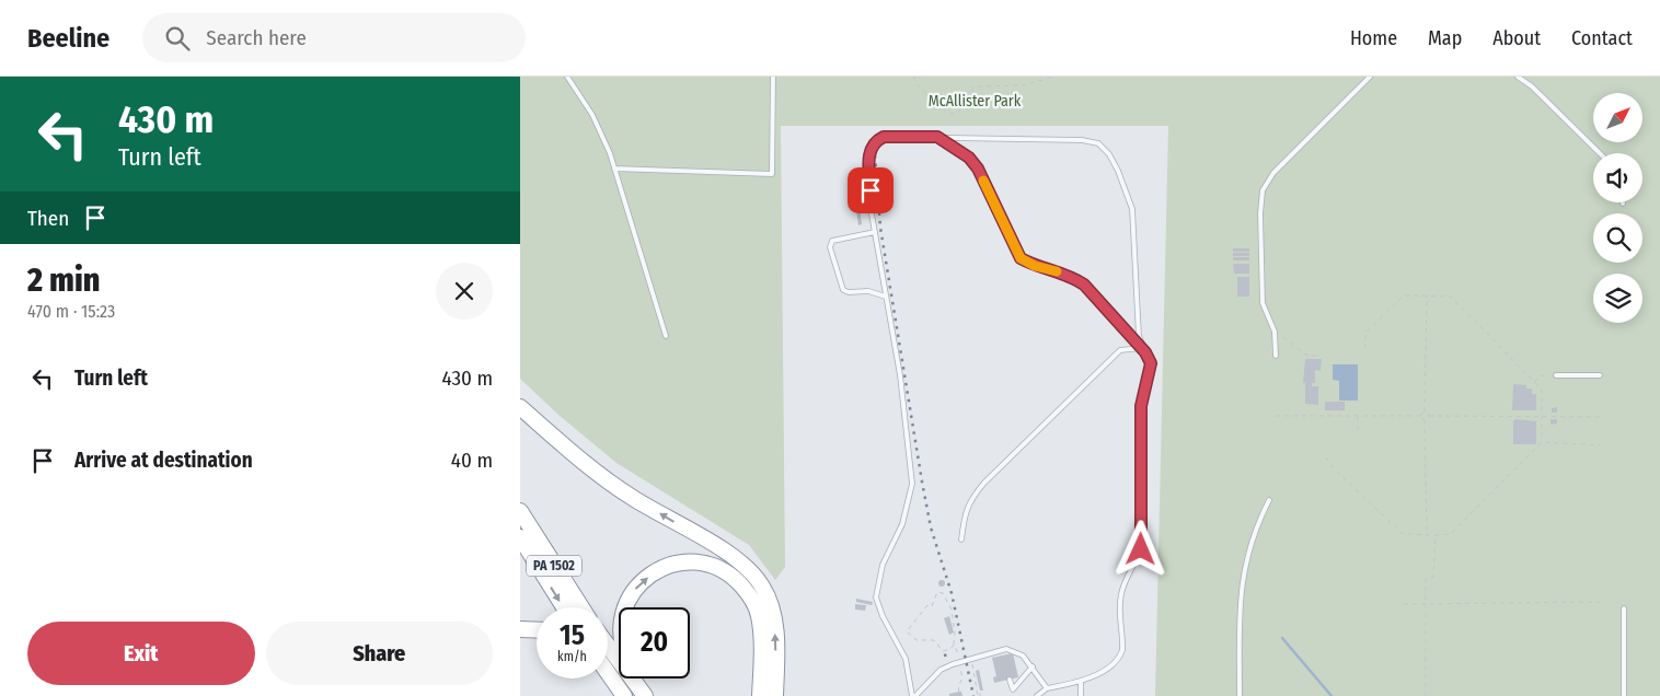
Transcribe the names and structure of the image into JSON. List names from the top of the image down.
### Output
{
  "streets": {
    "highway": ["PA 1502"]
  },
  "parks": ["McAllister Park"],
  "north": "top right",
  "page": {
    "header": "Beeline",
    "search": "Search here",
    "nav": [
      "Home",
      "Map",
      "About",
      "Contact"
    ],
    "turn": ["430 m", "Turn left"],
    "then": "Then",
    "heading": ["2 min", "470 m · 15:23"],
    "list": [
      {
        "name": "Turn left",
        "value": "430 m"
      },
      {
        "name": "Arrive at destination",
        "value": "40 m"
      }
    ],
    "speed": "15 km/h",
    "limit": "20",
    "buttons": ["Exit", "Share"]
  }
}
